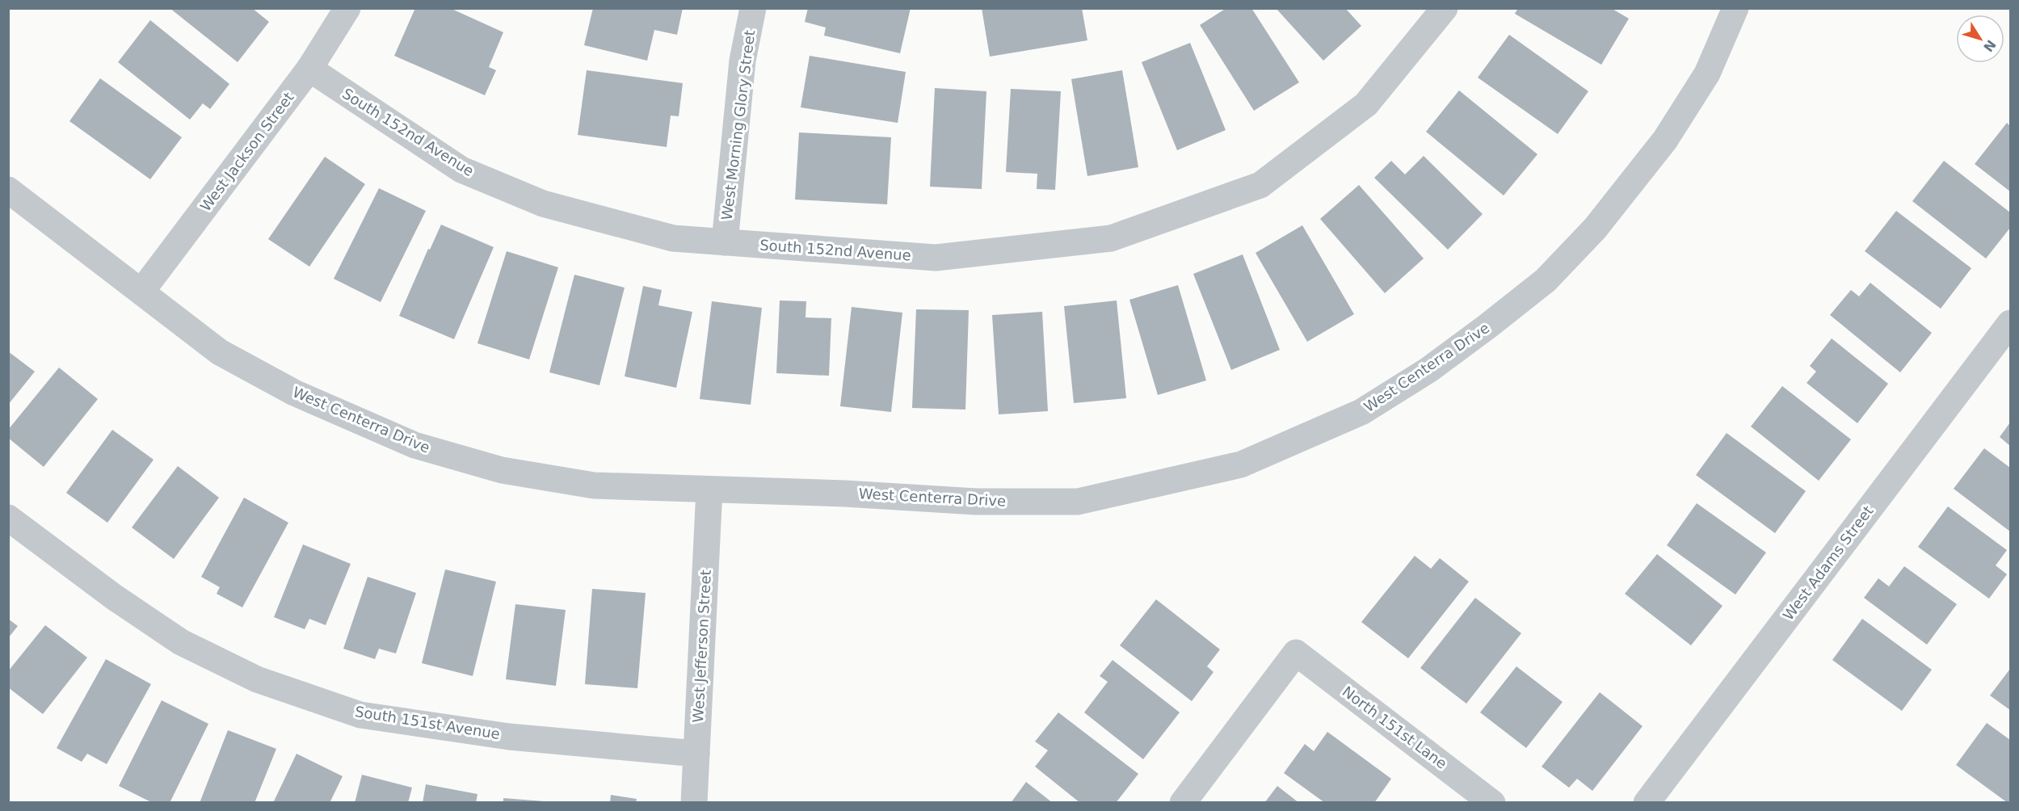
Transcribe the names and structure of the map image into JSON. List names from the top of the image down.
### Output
{
  "streets": {
    "street": [
      "West Morning Glory Street",
      "South 152nd Avenue",
      "West Jackson Street",
      "West Centerra Drive",
      "West Adams Street",
      "West Jefferson Street",
      "South 151st Avenue",
      "North 151st Lane"
    ]
  },
  "crossings": [
    ["West Morning Glory Street", "South 152nd Avenue"],
    ["South 152nd Avenue", "West Jackson Street"],
    ["West Jackson Street", "West Centerra Drive"],
    ["West Centerra Drive", "West Jefferson Street"],
    ["West Jefferson Street", "South 151st Avenue"]
  ],
  "north": "bottom right"
}
